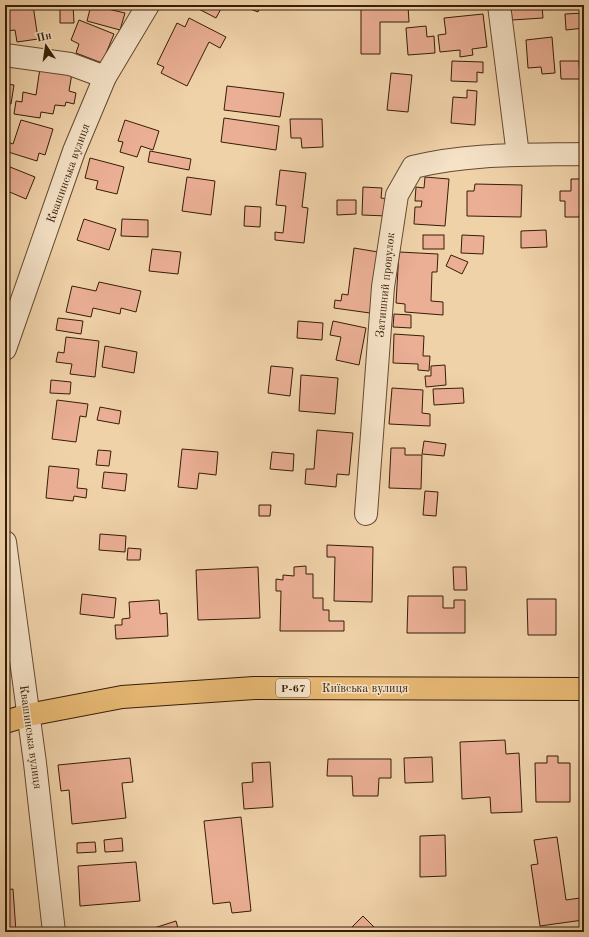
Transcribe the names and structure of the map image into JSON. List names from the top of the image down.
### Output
{
  "streets": {
    "main road": ["Р-67", "Київська вулиця"],
    "street": ["Квашинська вулиця", "Затишний провулок"]
  },
  "crossings": [
    ["Квашинська вулиця", "Київська вулиця"]
  ],
  "north": "top"
}
